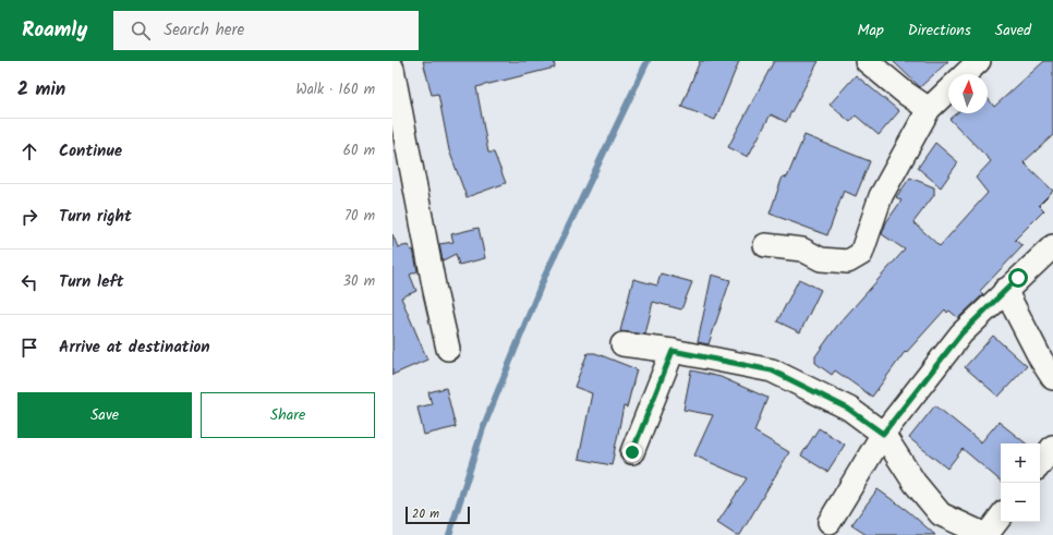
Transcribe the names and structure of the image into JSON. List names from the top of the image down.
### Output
{
  "scale_bar": "20 m",
  "north": "top",
  "page": {
    "header": "Roamly",
    "search": "Search here",
    "nav": ["Map", "Directions", "Saved"],
    "heading": ["2 min", "Walk · 160 m"],
    "list": [
      ["Continue", "60 m"],
      ["Turn right", "70 m"],
      ["Turn left", "30 m"],
      "Arrive at destination"
    ],
    "buttons": ["Save", "Share"],
    "map_buttons": ["+", "−"],
    "scale": "20 m"
  }
}
